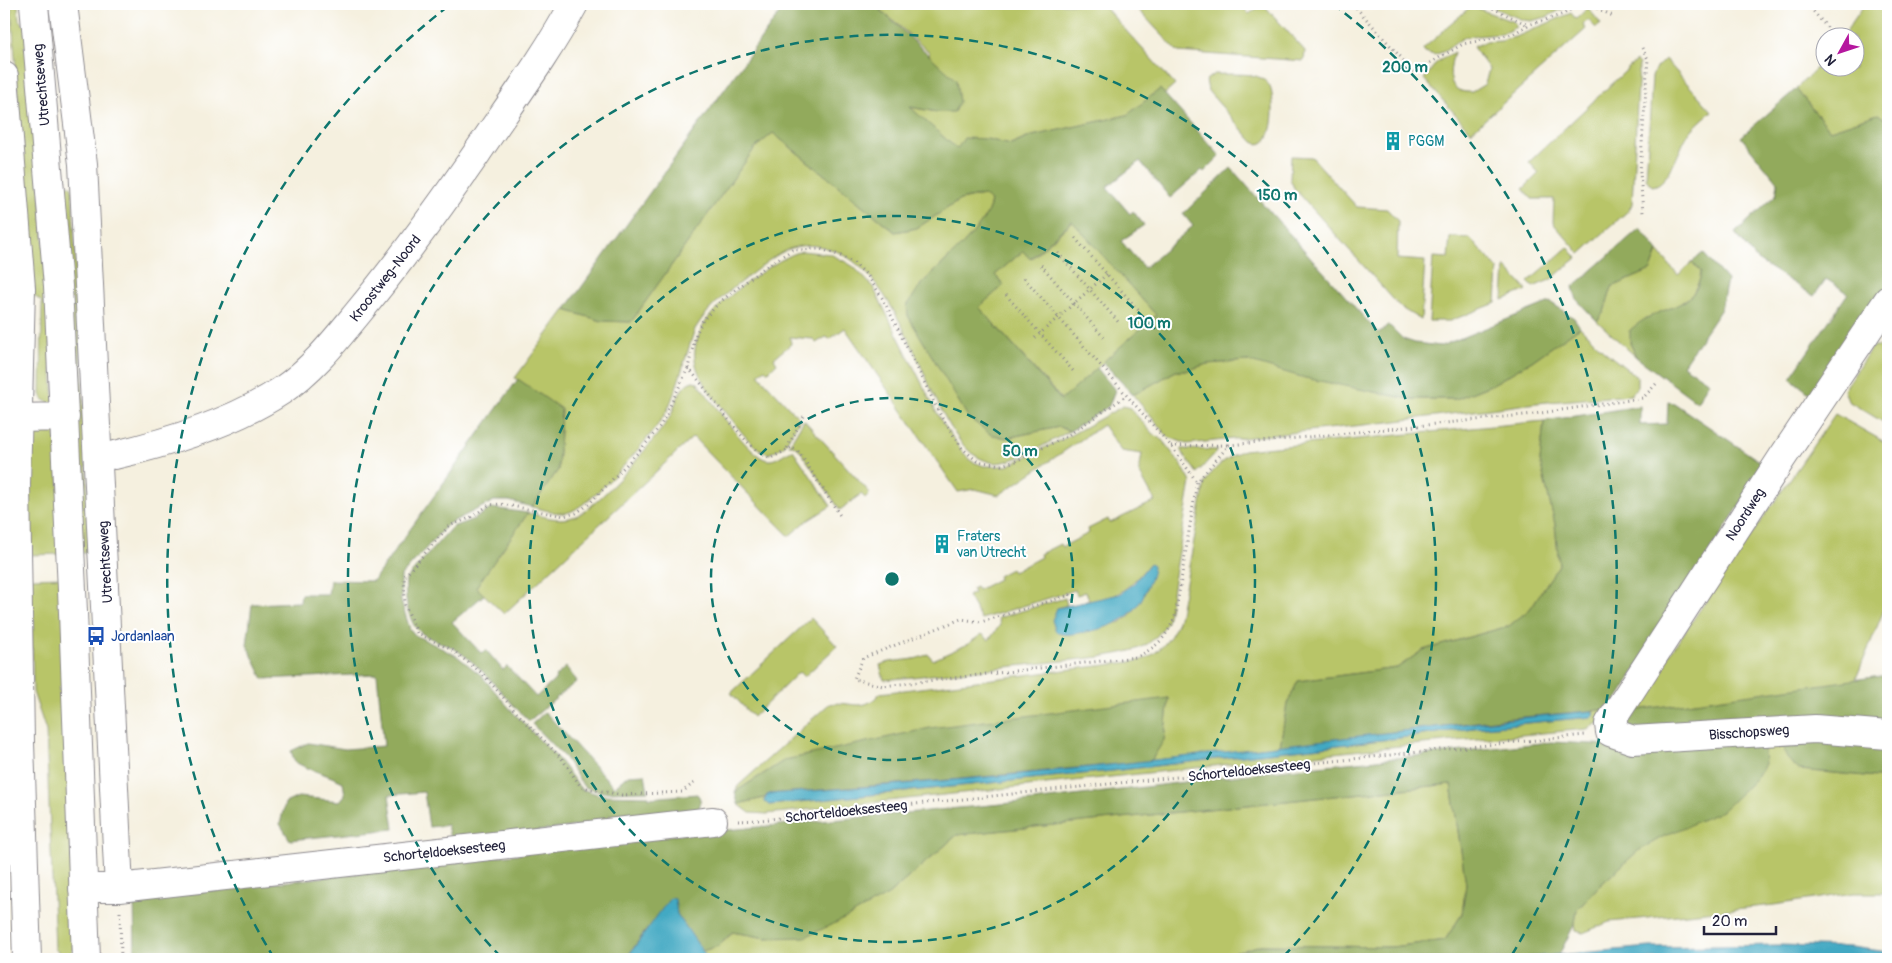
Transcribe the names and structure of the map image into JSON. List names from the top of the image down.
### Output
{
  "streets": {
    "street": [
      "Utrechtseweg",
      "Kroostweg-Noord",
      "Noordweg",
      "Bisschopsweg",
      "Schorteldoeksesteeg"
    ]
  },
  "crossings": [
    ["Utrechtseweg", "Schorteldoeksesteeg"],
    ["Noordweg", "Bisschopsweg"],
    ["Noordweg", "Schorteldoeksesteeg"],
    ["Bisschopsweg", "Schorteldoeksesteeg"]
  ],
  "places": {
    "building": ["PGGM", "Fraters van Utrecht"],
    "bus stop": ["Jordanlaan"]
  },
  "scale_bar": "20 m",
  "north": "bottom left",
  "rings": [
    "200 m",
    "150 m",
    "100 m",
    "50 m"
  ]
}
